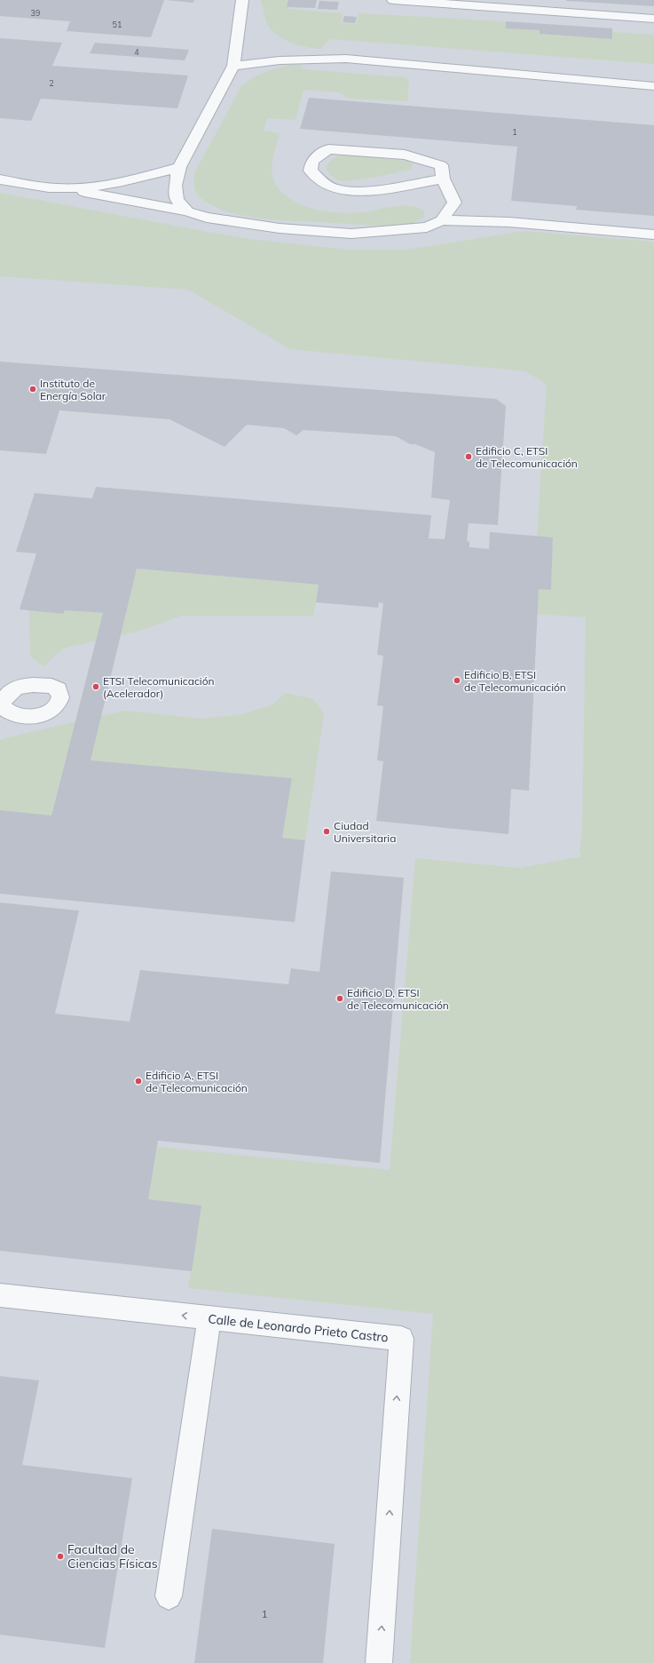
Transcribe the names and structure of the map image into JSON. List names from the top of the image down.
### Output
{
  "streets": {
    "street": ["Calle de Leonardo Prieto Castro"]
  },
  "places": [
    "Instituto de Energía Solar",
    "Edificio C, ETSI de Telecomunicación",
    "Edificio B, ETSI de Telecomunicación",
    "ETSI Telecomunicación (Acelerador)",
    "Ciudad Universitaria",
    "Edificio D, ETSI de Telecomunicación",
    "Edificio A, ETSI de Telecomunicación",
    "Facultad de Ciencias Físicas"
  ],
  "house_numbers": [
    "39",
    "51",
    "4",
    "2",
    "1",
    "1"
  ]
}
